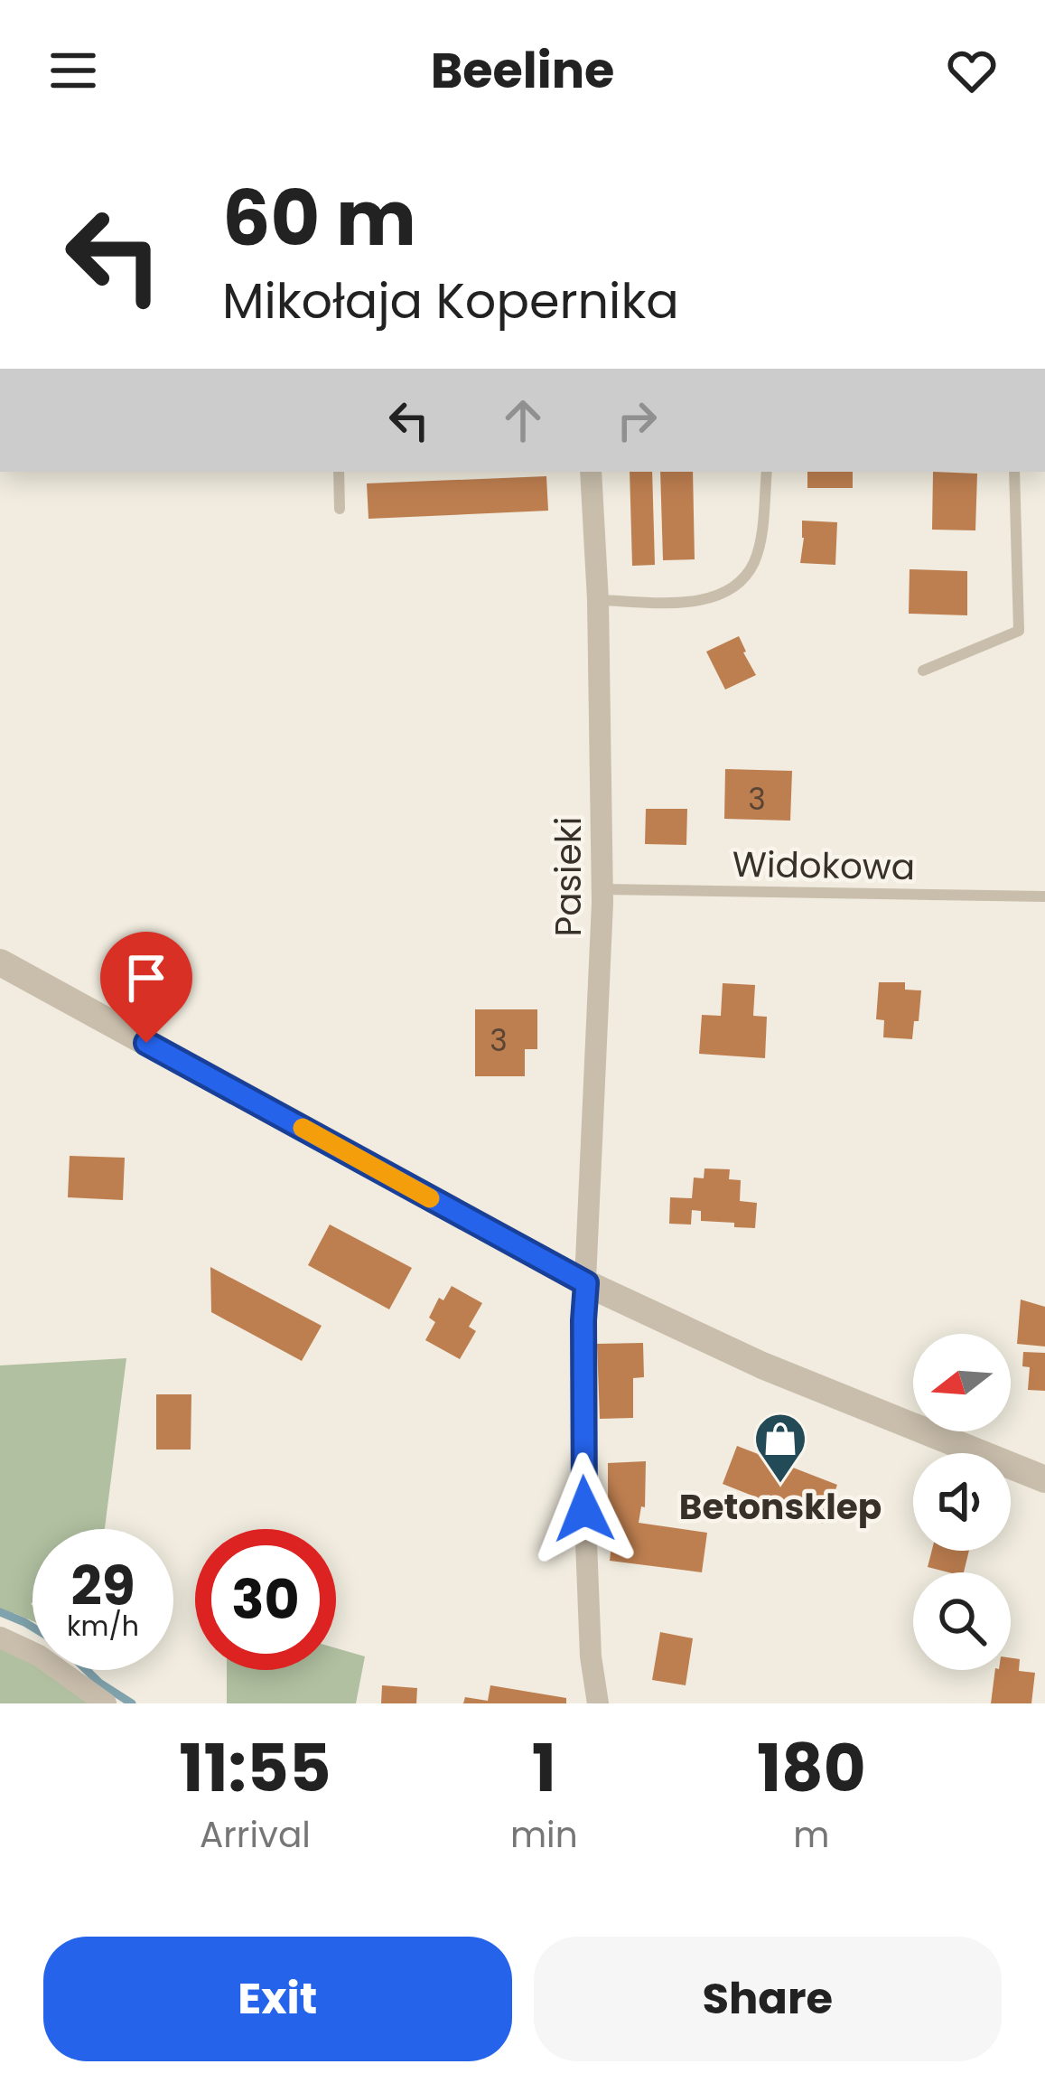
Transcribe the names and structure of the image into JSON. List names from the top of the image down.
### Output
{
  "streets": {
    "street": ["Pasieki"],
    "lane": ["Widokowa"]
  },
  "crossings": [
    ["Widokowa", "Pasieki"]
  ],
  "places": {
    "shop": ["Betonsklep"]
  },
  "house_numbers": ["3", "3"],
  "north": "left",
  "page": {
    "header": "Beeline",
    "turn": ["60 m", "Mikołaja Kopernika"],
    "speed": "29 km/h",
    "limit": "30",
    "eta": [
      "11:55",
      "Arrival",
      "1",
      "min",
      "180",
      "m"
    ],
    "buttons": ["Exit", "Share"]
  }
}
